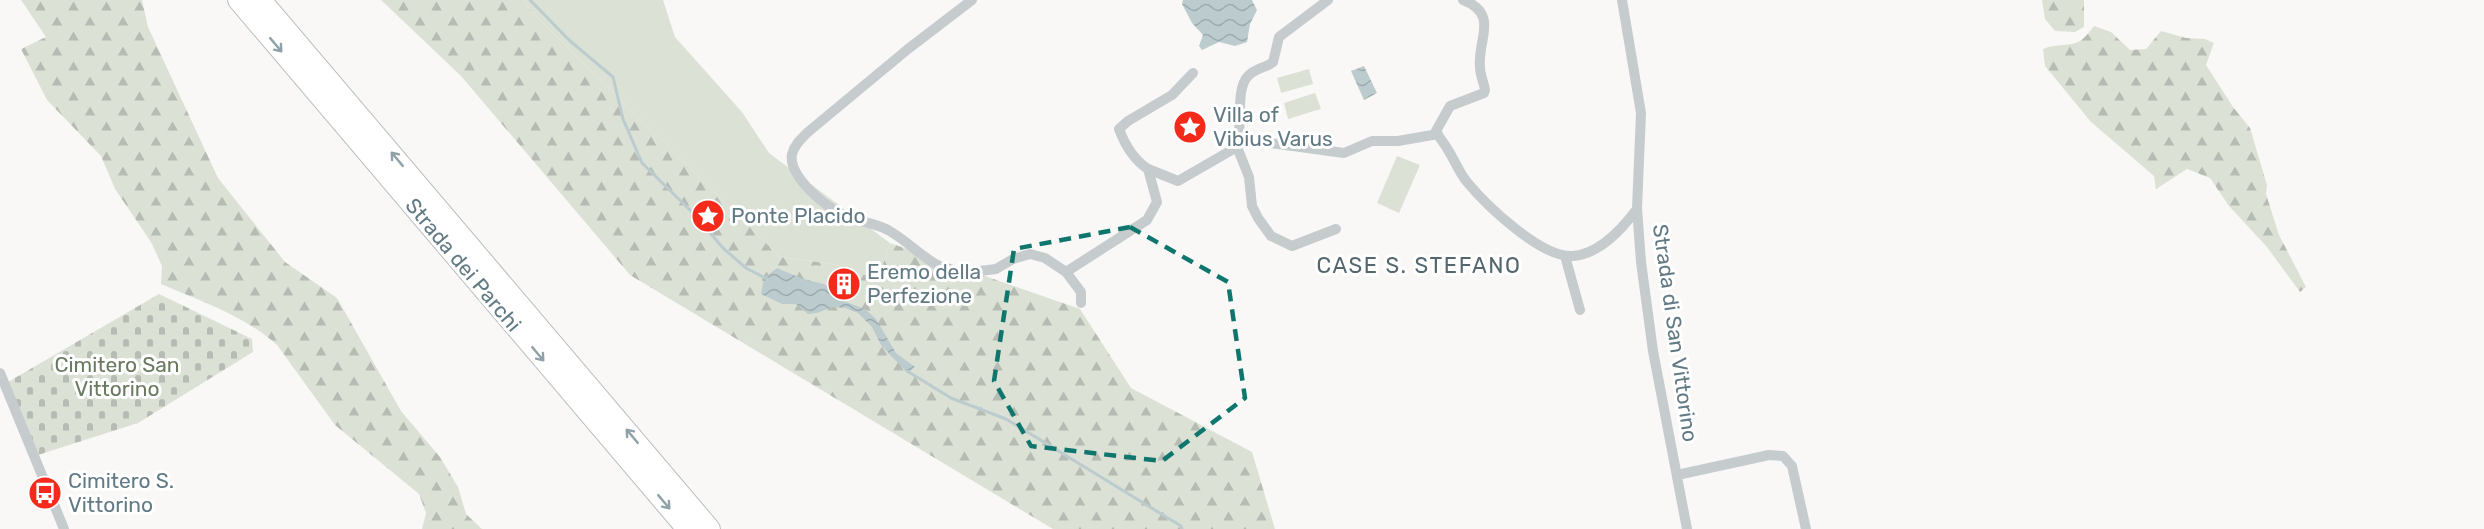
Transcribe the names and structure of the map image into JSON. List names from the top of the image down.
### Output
{
  "streets": {
    "highway": ["Strada dei Parchi"],
    "street": ["Strada di San Vittorino"]
  },
  "districts": ["CASE S. STEFANO"],
  "parks": ["Cimitero San Vittorino"],
  "places": {
    "place": ["Villa of Vibius Varus", "Ponte Placido"],
    "building": ["Eremo della Perfezione"],
    "bus stop": ["Cimitero S. Vittorino"]
  }
}
